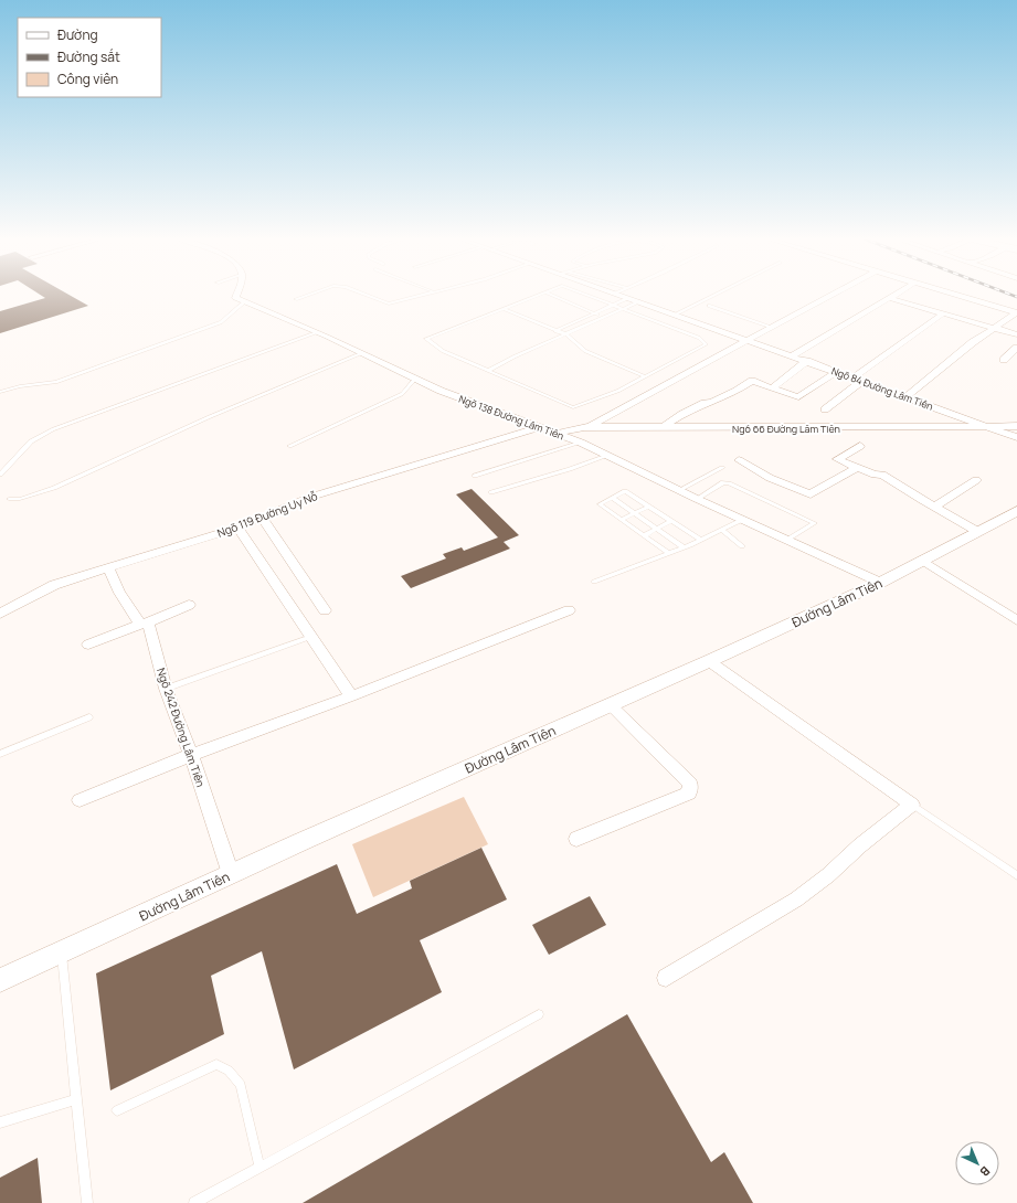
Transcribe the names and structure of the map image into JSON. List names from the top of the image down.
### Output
{
  "streets": {
    "street": [
      "Ngõ 84 Đường Lâm Tiên",
      "Ngõ 138 Đường Lâm Tiên",
      "Ngõ 66 Đường Lâm Tiên",
      "Ngõ 119 Đường Uy Nỗ",
      "Đường Lâm Tiên",
      "Ngõ 242 Đường Lâm Tiên"
    ]
  },
  "crossings": [
    ["Ngõ 84 Đường Lâm Tiên", "Ngõ 66 Đường Lâm Tiên"],
    ["Ngõ 138 Đường Lâm Tiên", "Ngõ 66 Đường Lâm Tiên"],
    ["Ngõ 138 Đường Lâm Tiên", "Ngõ 119 Đường Uy Nỗ"],
    ["Ngõ 138 Đường Lâm Tiên", "Đường Lâm Tiên"],
    ["Ngõ 119 Đường Uy Nỗ", "Ngõ 242 Đường Lâm Tiên"],
    ["Đường Lâm Tiên", "Ngõ 242 Đường Lâm Tiên"]
  ],
  "legend": ["Đường", "Đường sắt", "Công viên"],
  "north": "bottom right"
}
